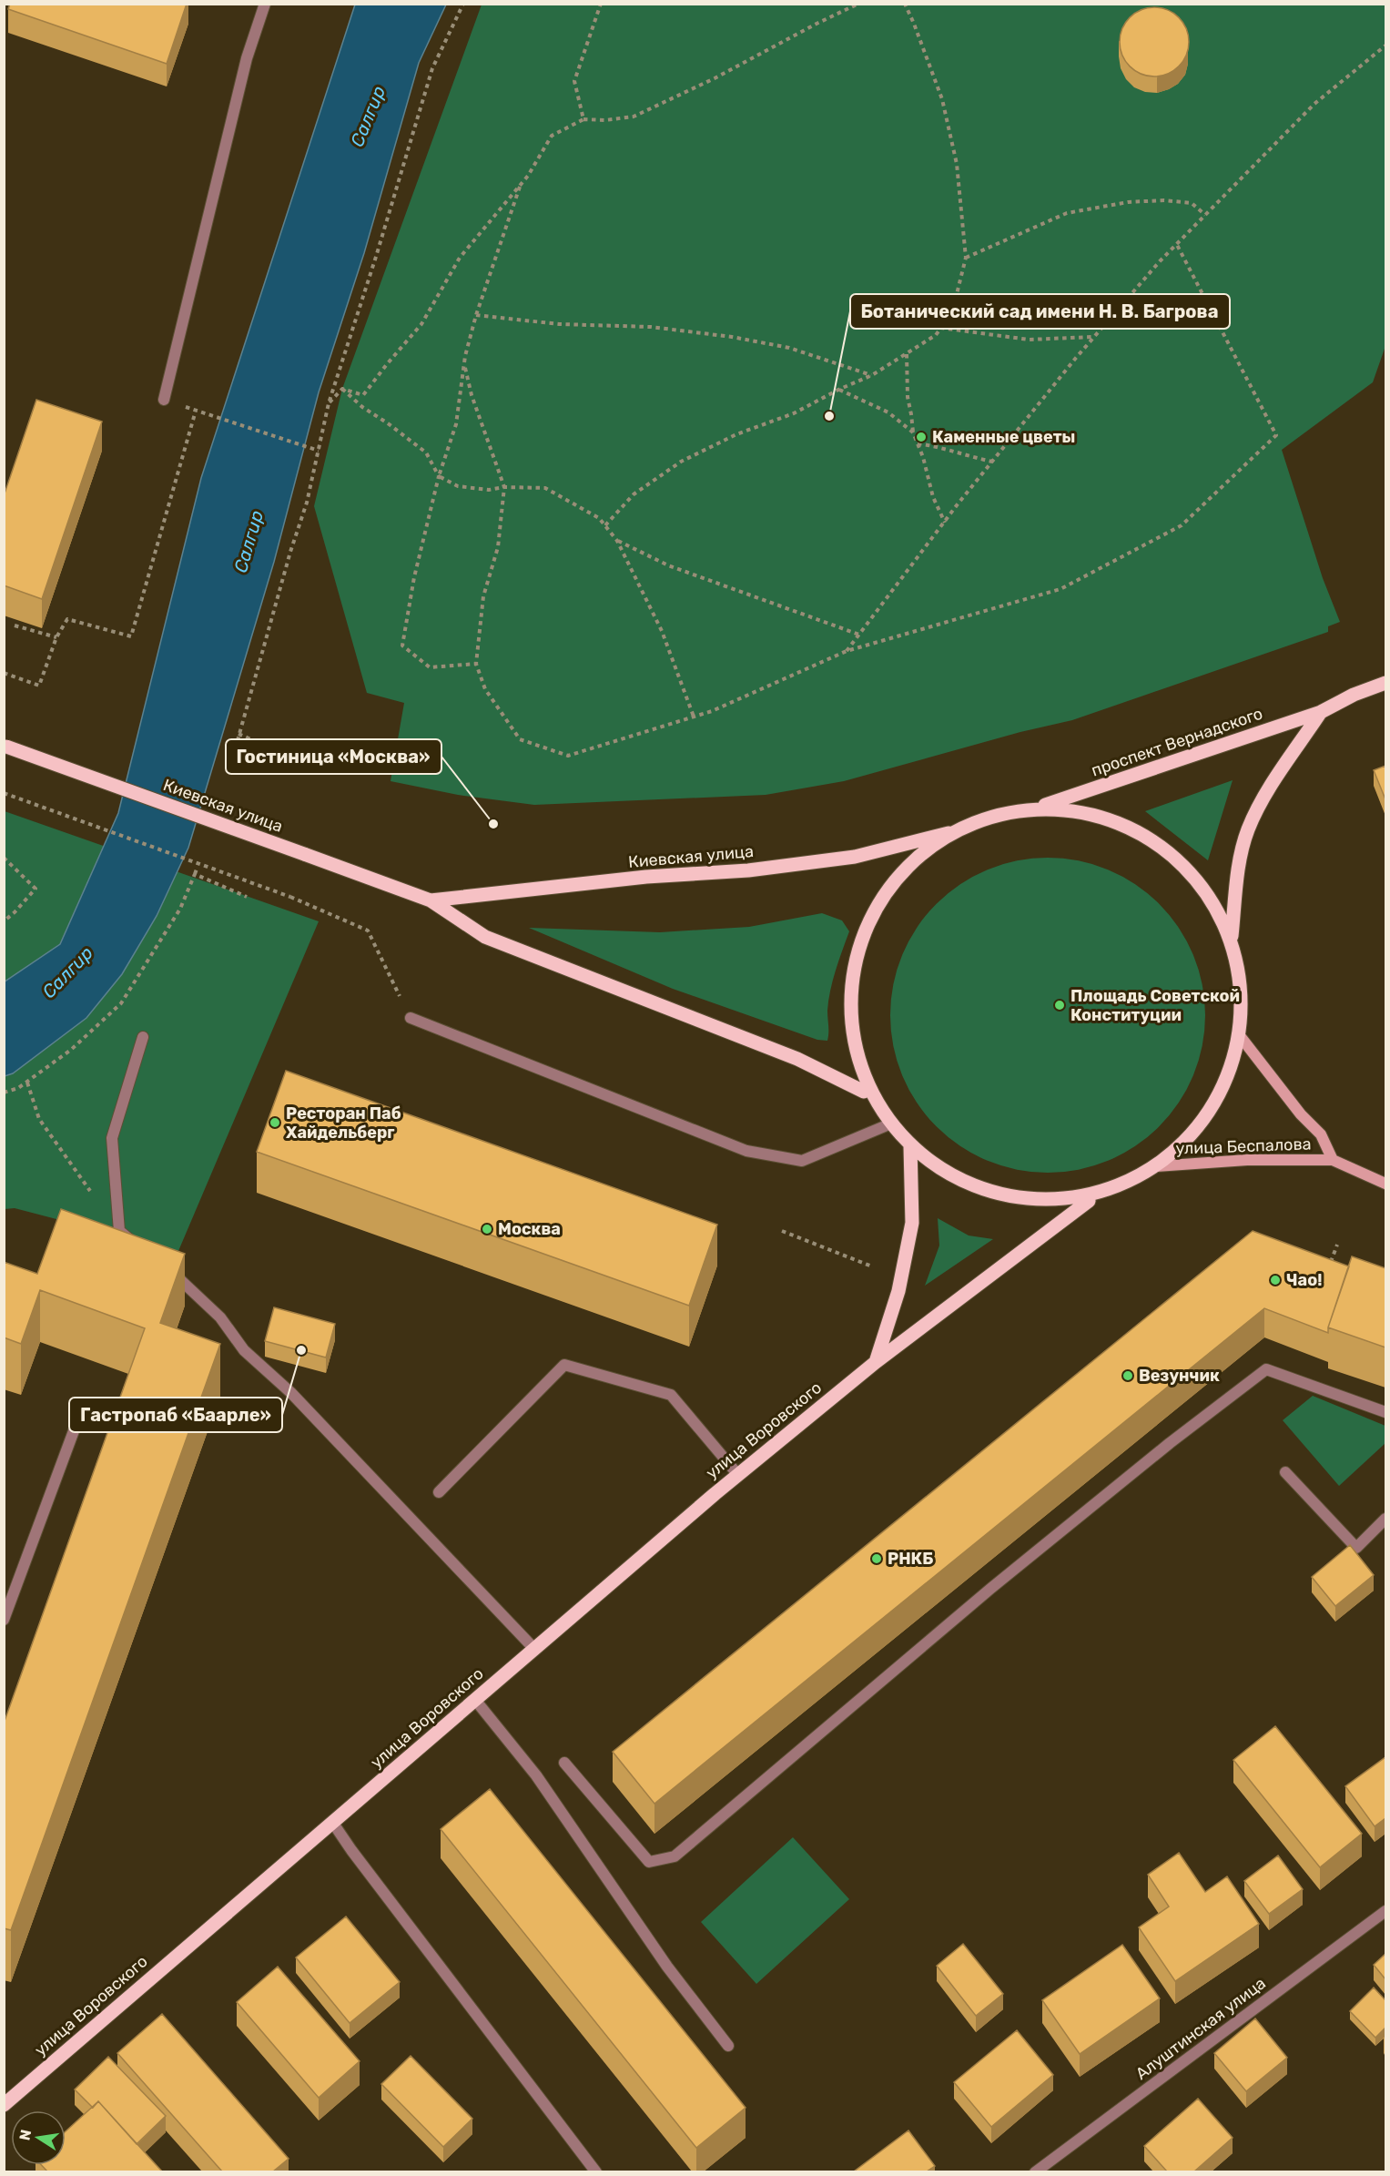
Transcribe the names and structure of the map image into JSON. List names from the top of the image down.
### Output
{
  "streets": {
    "main road": [
      "проспект Вернадского",
      "Киевская улица",
      "улица Беспалова",
      "улица Воровского"
    ],
    "street": ["Алуштинская улица"]
  },
  "water": ["Салгир"],
  "places": [
    "Ботанический сад имени Н. В. Багрова",
    "Каменные цветы",
    "Гостиница «Москва»",
    "Площадь Советской Конституции",
    "Ресторан Паб Хайдельберг",
    "Москва",
    "Чао!",
    "Гастропаб «Баарле»",
    "Везунчик",
    "РНКБ"
  ],
  "north": "left"
}
